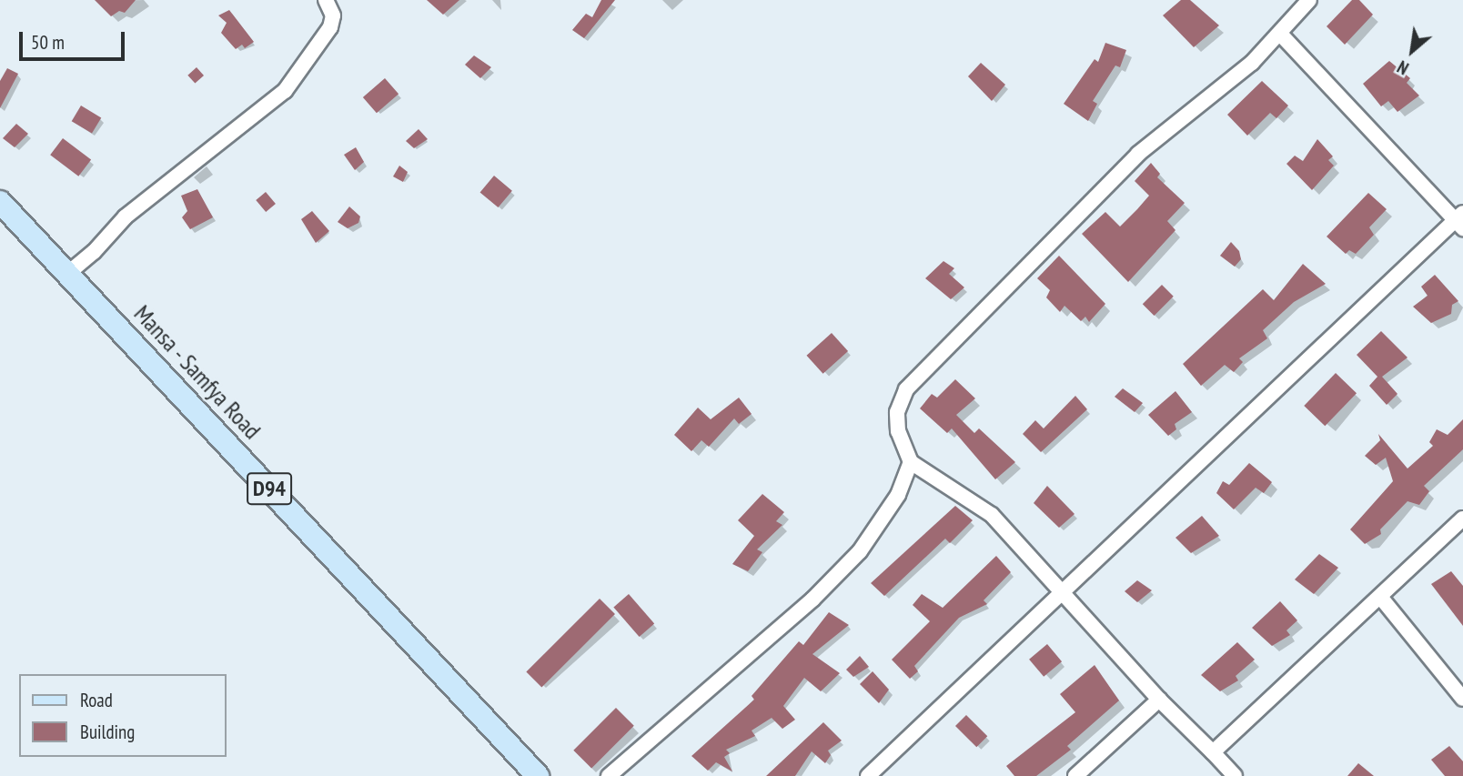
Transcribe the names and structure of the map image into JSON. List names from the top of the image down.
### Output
{
  "streets": {
    "main road": ["Mansa - Samfya Road", "D94"]
  },
  "legend": ["Road", "Building"],
  "scale_bar": "50 m",
  "north": "bottom left"
}
